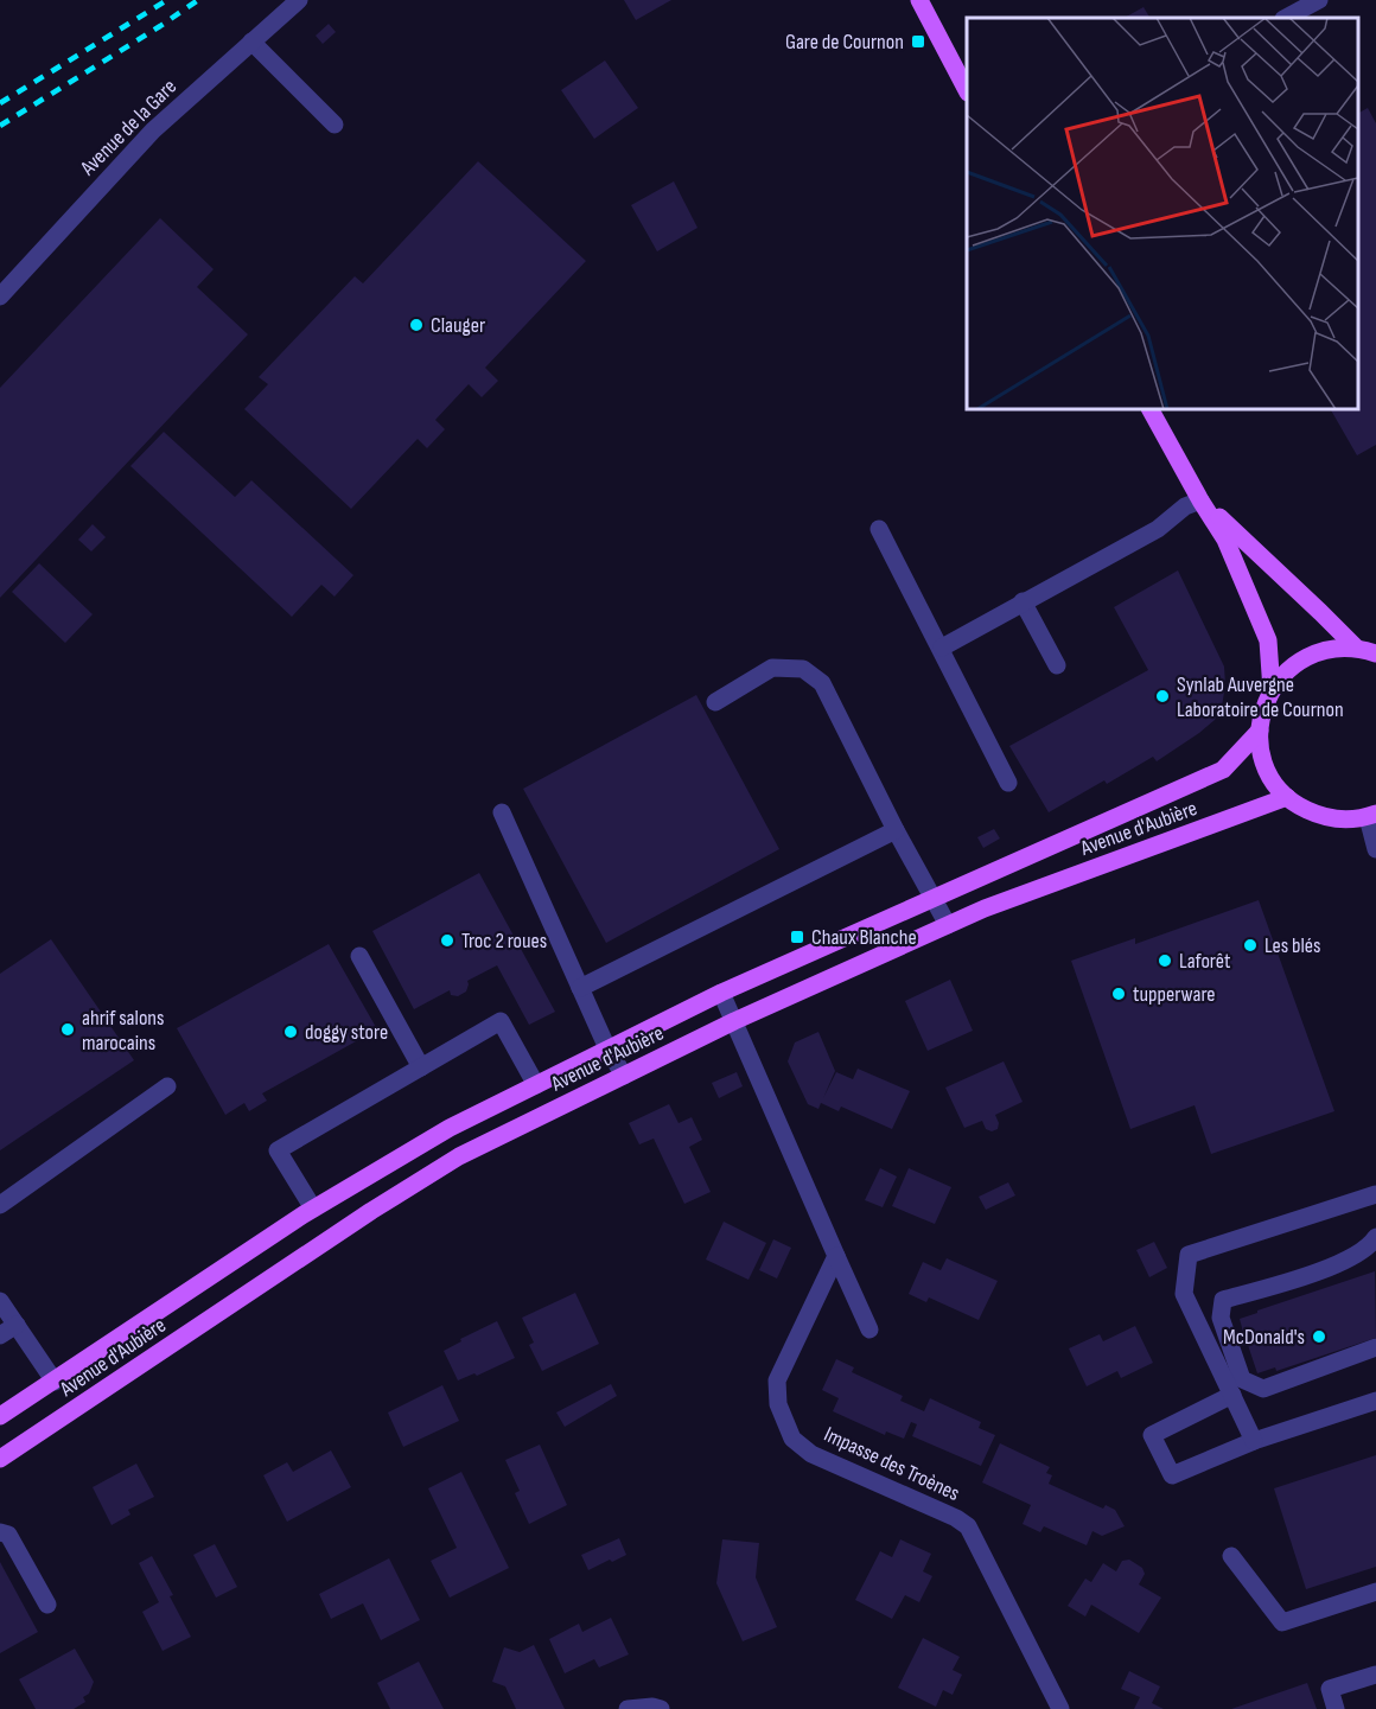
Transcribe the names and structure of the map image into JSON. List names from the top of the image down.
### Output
{
  "streets": {
    "main road": ["Avenue d'Aubière"],
    "street": ["Avenue de la Gare", "Impasse des Troènes"]
  },
  "places": {
    "transit": ["Gare de Cournon", "Chaux Blanche"],
    "other": [
      "Clauger",
      "Synlab Auvergne Laboratoire de Cournon",
      "Troc 2 roues",
      "Les blés",
      "Laforêt",
      "tupperware",
      "ahrif salons marocains",
      "doggy store",
      "McDonald's"
    ]
  }
}
